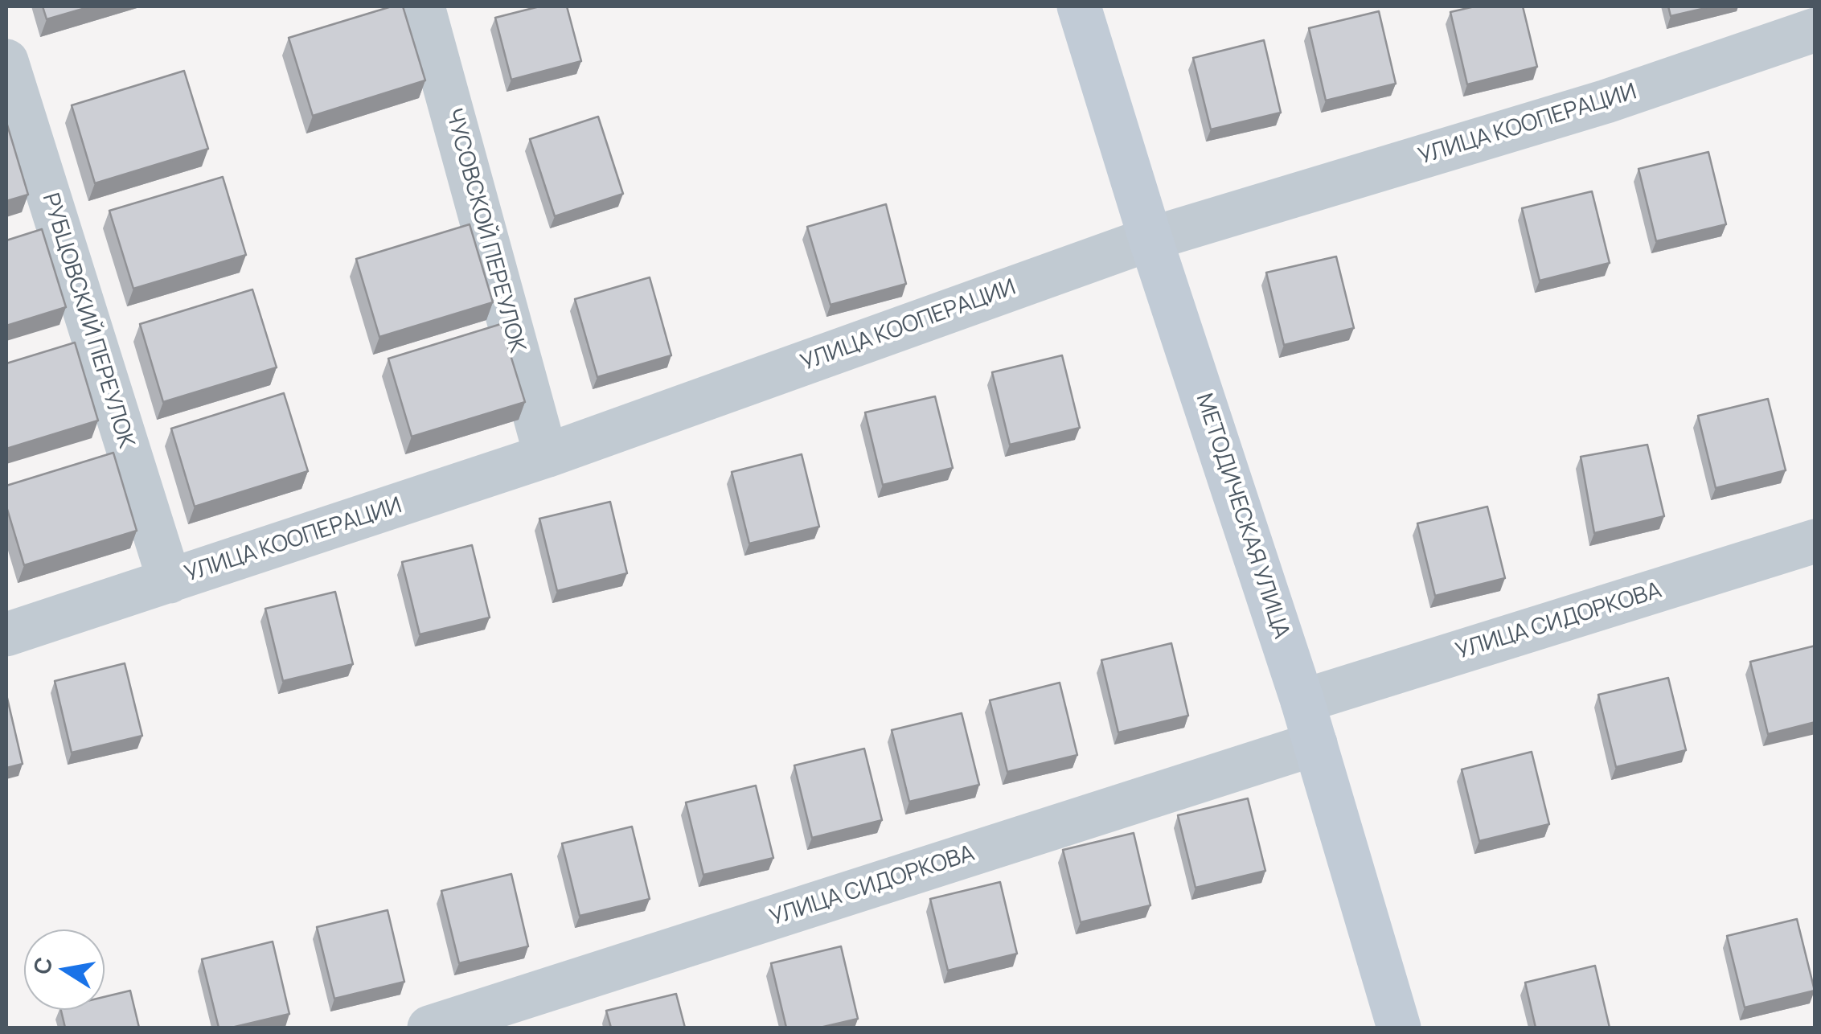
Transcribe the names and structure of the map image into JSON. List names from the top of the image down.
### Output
{
  "streets": {
    "main road": ["МЕТОДИЧЕСКАЯ УЛИЦА"],
    "street": [
      "УЛИЦА КООПЕРАЦИИ",
      "ЧУСОВСКОЙ ПЕРЕУЛОК",
      "РУБЦОВСКИЙ ПЕРЕУЛОК",
      "УЛИЦА СИДОРКОВА"
    ]
  },
  "crossings": [
    ["УЛИЦА КООПЕРАЦИИ", "ЧУСОВСКОЙ ПЕРЕУЛОК"],
    ["УЛИЦА КООПЕРАЦИИ", "РУБЦОВСКИЙ ПЕРЕУЛОК"],
    ["УЛИЦА КООПЕРАЦИИ", "МЕТОДИЧЕСКАЯ УЛИЦА"],
    ["МЕТОДИЧЕСКАЯ УЛИЦА", "УЛИЦА СИДОРКОВА"]
  ],
  "north": "left"
}
